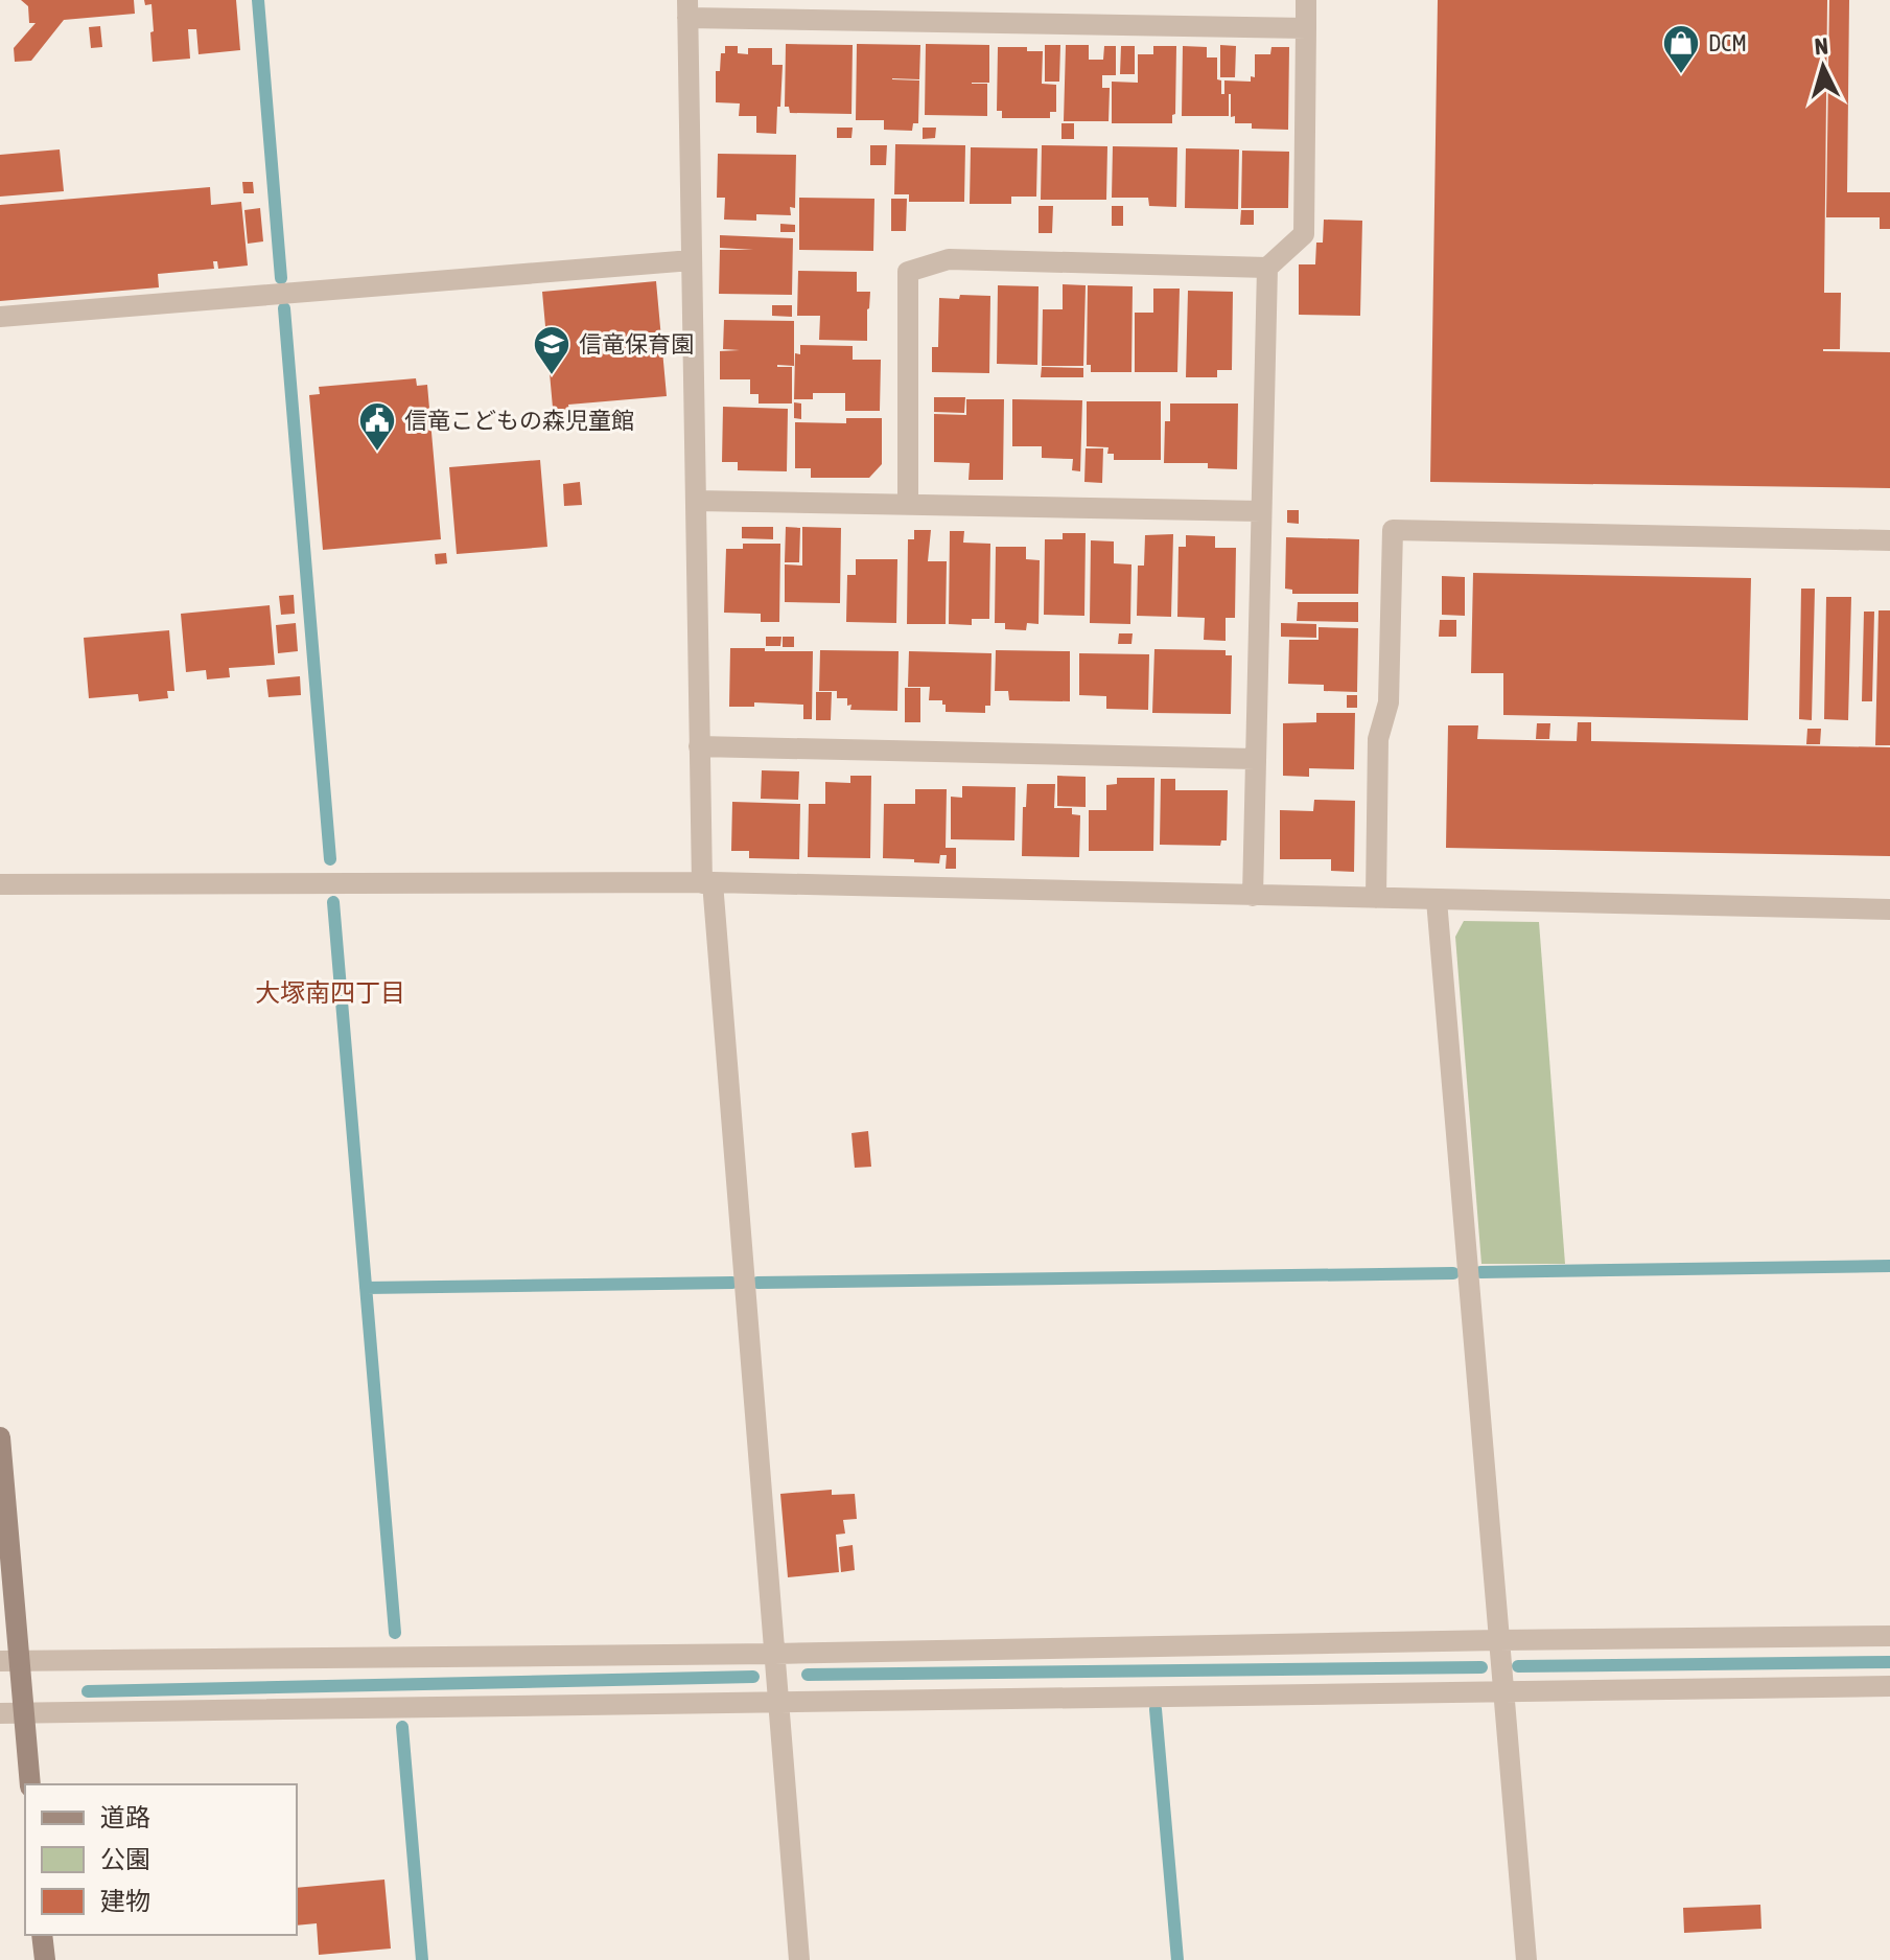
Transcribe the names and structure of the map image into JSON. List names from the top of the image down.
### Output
{
  "districts": ["大塚南四丁目"],
  "places": {
    "shop": ["DCM"],
    "school or university": ["信竜保育園"],
    "public building": ["信竜こどもの森児童館"]
  },
  "legend": ["道路", "公園", "建物"],
  "north": "top"
}
